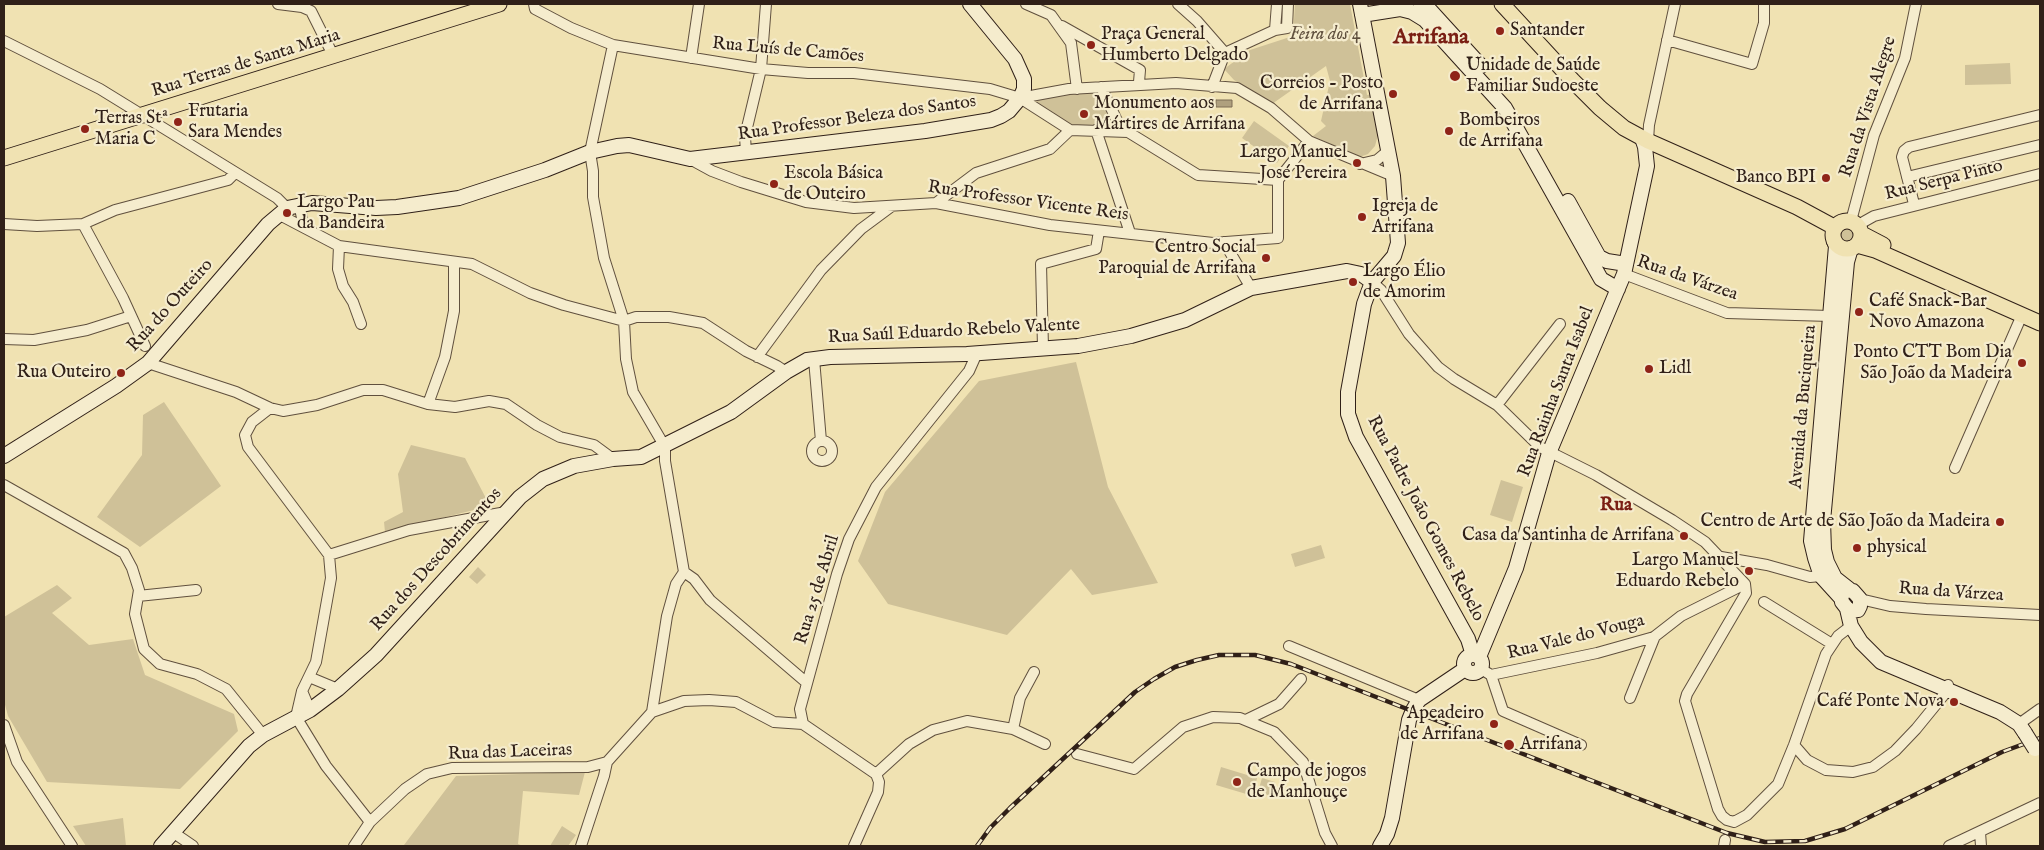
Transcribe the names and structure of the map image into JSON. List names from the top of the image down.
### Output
{
  "streets": {
    "main road": ["Rua Terras de Santa Maria"],
    "street": [
      "Rua Luís de Camões",
      "Rua da Vista Alegre",
      "Rua Professor Beleza dos Santos",
      "Rua Serpa Pinto",
      "Rua Professor Vicente Reis",
      "Rua da Várzea",
      "Rua do Outeiro",
      "Rua Saúl Eduardo Rebelo Valente",
      "Rua Rainha Santa Isabel",
      "Avenida da Buciqueira",
      "Rua Padre João Gomes Rebelo",
      "Rua dos Descobrimentos",
      "Rua 25 de Abril",
      "Rua Vale do Vouga",
      "Rua das Laceiras"
    ]
  },
  "crossings": [
    ["Rua Luís de Camões", "Rua Professor Beleza dos Santos"],
    ["Rua da Vista Alegre", "Rua Serpa Pinto"],
    ["Rua da Vista Alegre", "Avenida da Buciqueira"],
    ["Rua Professor Beleza dos Santos", "Rua Professor Vicente Reis"],
    ["Rua Professor Beleza dos Santos", "Rua do Outeiro"],
    ["Rua Serpa Pinto", "Avenida da Buciqueira"],
    ["Rua da Várzea", "Rua Rainha Santa Isabel"],
    ["Rua da Várzea", "Avenida da Buciqueira"],
    ["Rua Saúl Eduardo Rebelo Valente", "Rua Padre João Gomes Rebelo"],
    ["Rua Saúl Eduardo Rebelo Valente", "Rua dos Descobrimentos"],
    ["Rua Saúl Eduardo Rebelo Valente", "Rua 25 de Abril"],
    ["Rua Rainha Santa Isabel", "Rua Padre João Gomes Rebelo"],
    ["Rua Rainha Santa Isabel", "Rua Vale do Vouga"],
    ["Rua Padre João Gomes Rebelo", "Rua Vale do Vouga"]
  ],
  "districts": ["Arrifana", "Rua"],
  "parks": ["Feira dos 4"],
  "places": [
    "Santander",
    "Praça General Humberto Delgado",
    "Unidade de Saúde Familiar Sudoeste",
    "Correios - Posto de Arrifana",
    "Monumento aos Mártires de Arrifana",
    "Frutaria Sara Mendes",
    "Terras Stª Maria C",
    "Bombeiros de Arrifana",
    "Largo Manuel José Pereira",
    "Banco BPI",
    "Escola Básica de Outeiro",
    "Largo Pau da Bandeira",
    "Igreja de Arrifana",
    "Centro Social Paroquial de Arrifana",
    "Largo Élio de Amorim",
    "Café Snack-Bar Novo Amazona",
    "Ponto CTT Bom Dia São João da Madeira",
    "Lidl",
    "Rua Outeiro",
    "Centro de Arte de São João da Madeira",
    "Casa da Santinha de Arrifana",
    "physical",
    "Largo Manuel Eduardo Rebelo",
    "Café Ponte Nova",
    "Apeadeiro de Arrifana",
    "Arrifana",
    "Campo de jogos de Manhouçe"
  ]
}
